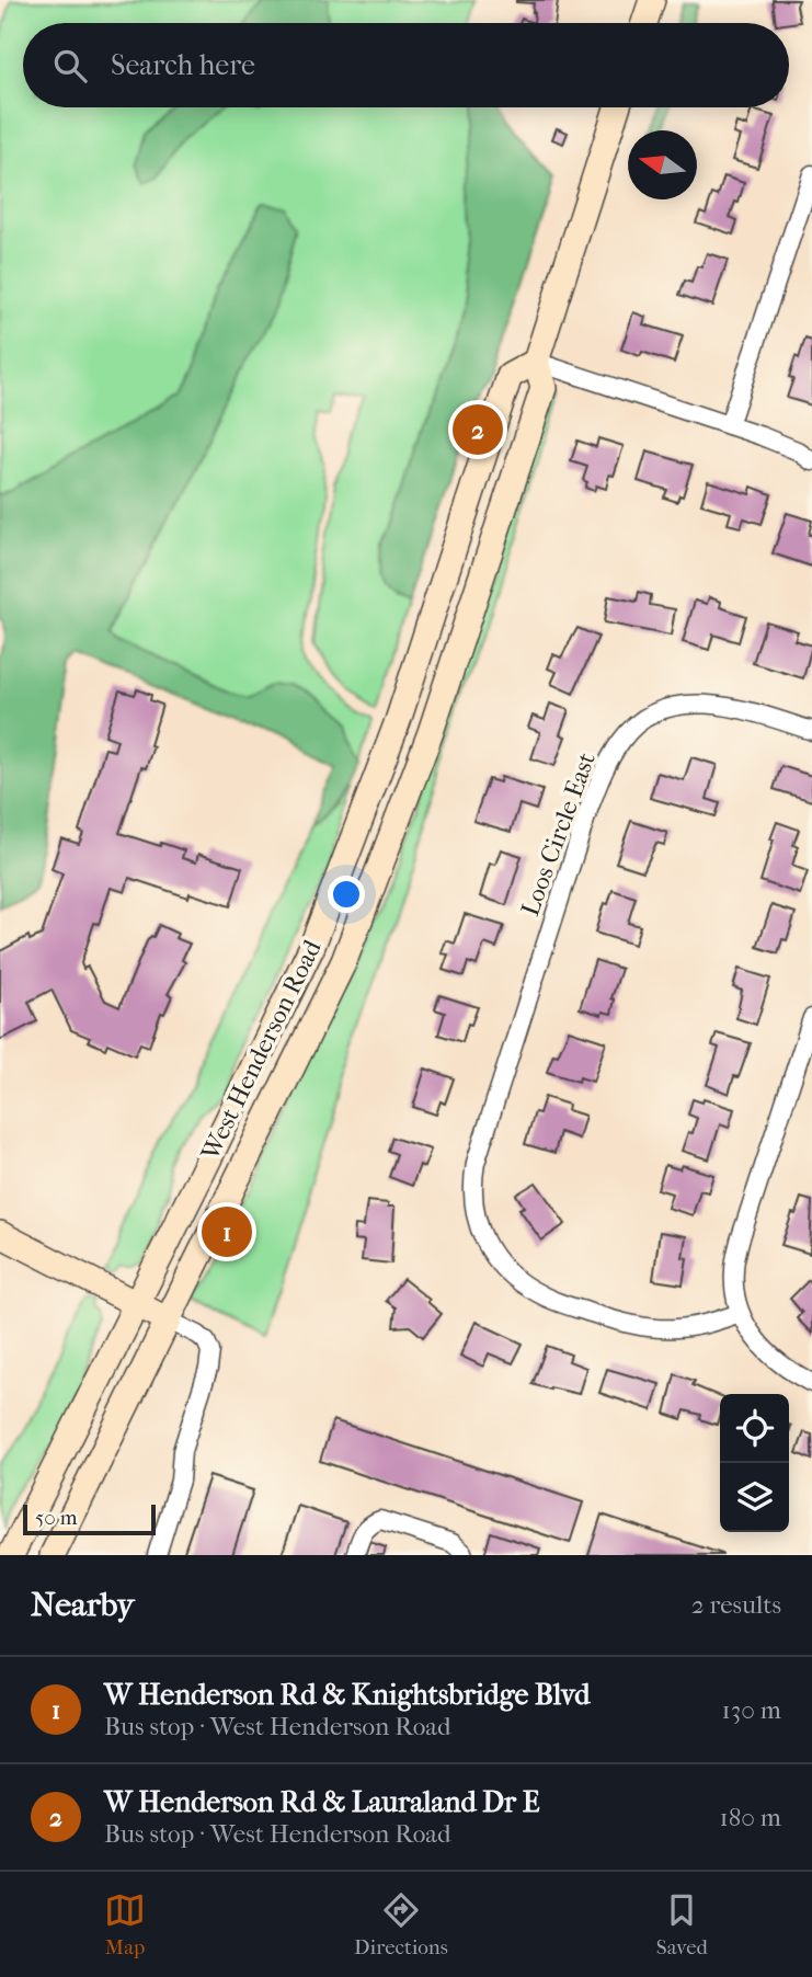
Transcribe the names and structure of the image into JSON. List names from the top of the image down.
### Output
{
  "streets": {
    "main road": ["West Henderson Road"],
    "street": ["Loos Circle East"]
  },
  "scale_bar": "50 m",
  "north": "left",
  "page": {
    "search": "Search here",
    "pins": ["2", "1"],
    "scale": "50 m",
    "heading": ["Nearby", "2 results"],
    "list": [
      {
        "mark": "1",
        "name": "W Henderson Rd & Knightsbridge Blvd",
        "note": "Bus stop · West Henderson Road",
        "value": "130 m"
      },
      {
        "mark": "2",
        "name": "W Henderson Rd & Lauraland Dr E",
        "note": "Bus stop · West Henderson Road",
        "value": "180 m"
      }
    ],
    "nav": ["Map", "Directions", "Saved"]
  }
}
